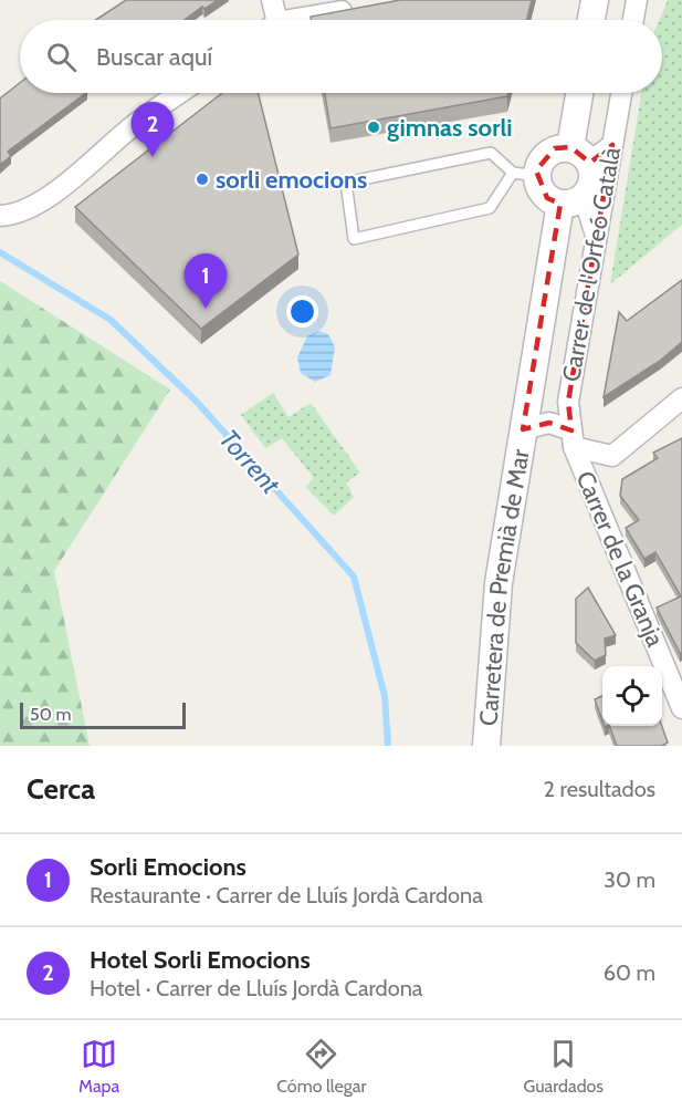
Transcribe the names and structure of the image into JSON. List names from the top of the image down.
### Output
{
  "streets": {
    "street": ["Carrer de l'Orfeó Català", "Carrer de la Granja", "Carretera de Premià de Mar"]
  },
  "crossings": [
    ["Carrer de l'Orfeó Català", "Carrer de la Granja"],
    ["Carrer de l'Orfeó Català", "Carretera de Premià de Mar"],
    ["Carrer de la Granja", "Carretera de Premià de Mar"]
  ],
  "water": ["Torrent"],
  "places": ["gimnas sorli", "sorli emocions"],
  "scale_bar": "50 m",
  "page": {
    "search": "Buscar aquí",
    "pins": ["2", "1"],
    "scale": "50 m",
    "heading": ["Cerca", "2 resultados"],
    "list": [
      {
        "mark": "1",
        "name": "Sorli Emocions",
        "note": "Restaurante · Carrer de Lluís Jordà Cardona",
        "value": "30 m"
      },
      {
        "mark": "2",
        "name": "Hotel Sorli Emocions",
        "note": "Hotel · Carrer de Lluís Jordà Cardona",
        "value": "60 m"
      }
    ],
    "nav": ["Mapa", "Cómo llegar", "Guardados"]
  }
}
